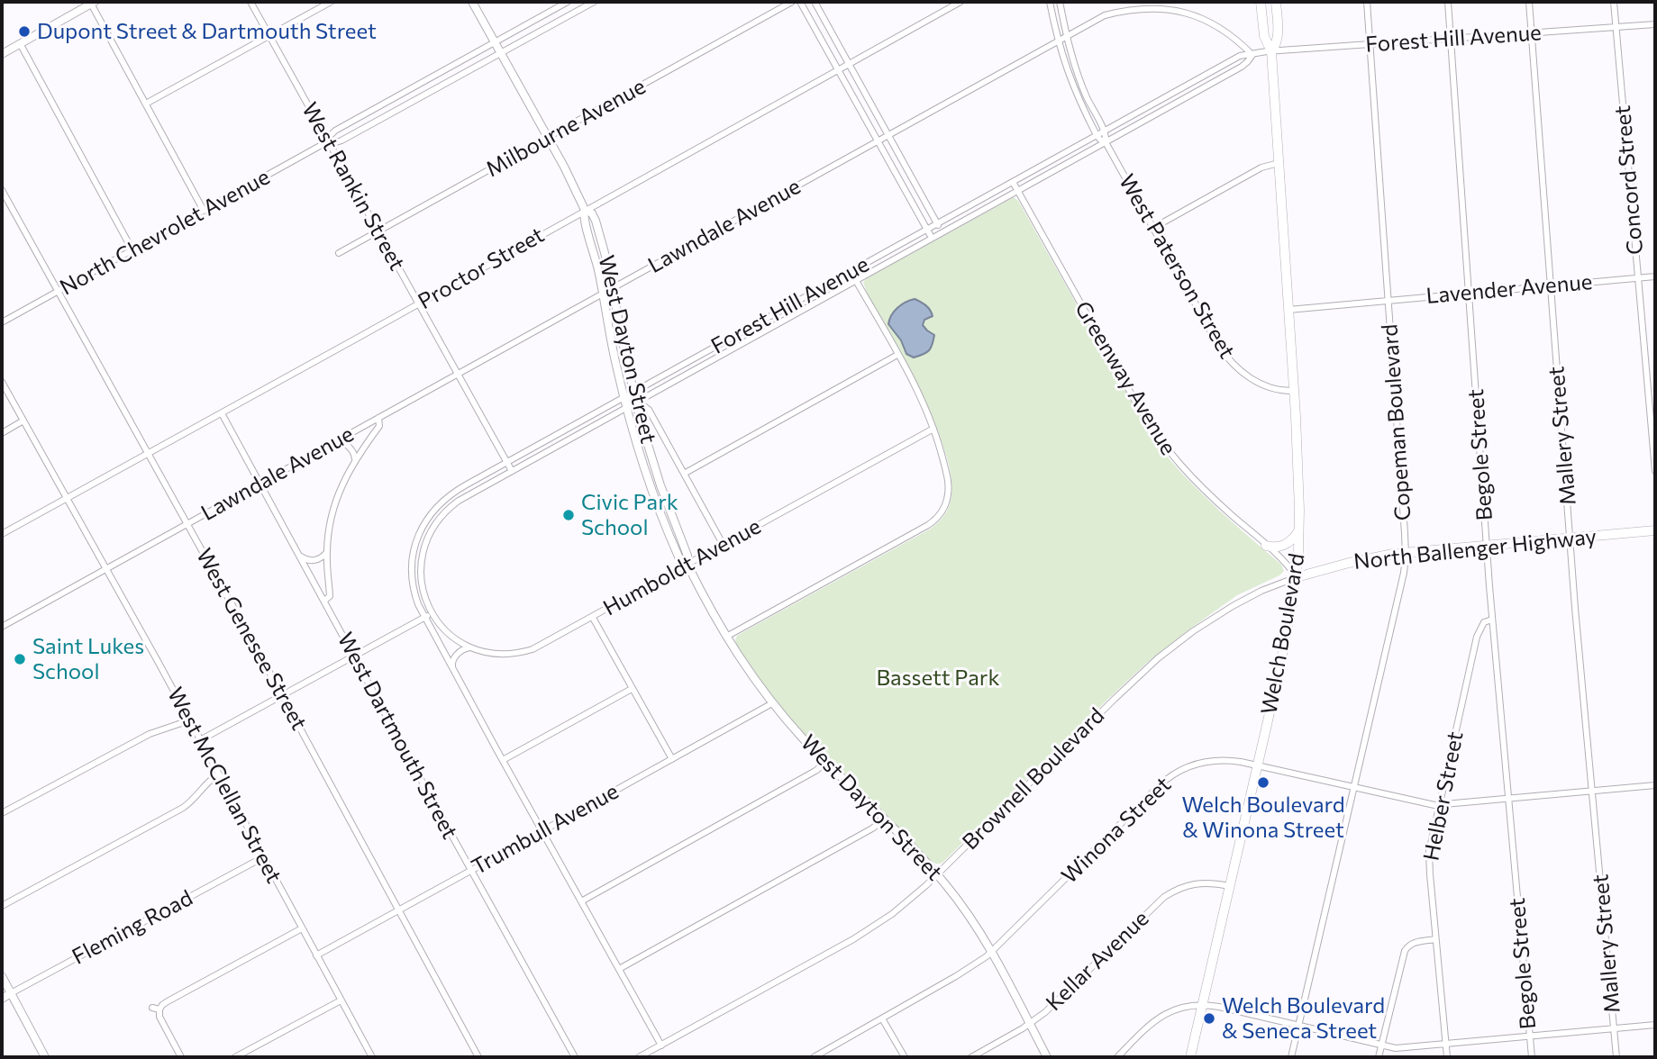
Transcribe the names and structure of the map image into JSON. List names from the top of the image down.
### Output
{
  "streets": {
    "main road": ["North Ballenger Highway", "Welch Boulevard"],
    "street": [
      "Forest Hill Avenue",
      "Milbourne Avenue",
      "Concord Street",
      "West Rankin Street",
      "Lawndale Avenue",
      "North Chevrolet Avenue",
      "West Paterson Street",
      "Proctor Street",
      "Lavender Avenue",
      "West Dayton Street",
      "Greenway Avenue",
      "Copeman Boulevard",
      "Mallery Street",
      "Begole Street",
      "Humboldt Avenue",
      "West Genesee Street",
      "West Dartmouth Street",
      "Brownell Boulevard",
      "West McClellan Street",
      "Helber Street",
      "Trumbull Avenue",
      "Winona Street",
      "Fleming Road",
      "Kellar Avenue"
    ]
  },
  "crossings": [
    ["Forest Hill Avenue", "Concord Street"],
    ["Forest Hill Avenue", "West Rankin Street"],
    ["Forest Hill Avenue", "Lawndale Avenue"],
    ["Forest Hill Avenue", "West Paterson Street"],
    ["Forest Hill Avenue", "West Dayton Street"],
    ["Forest Hill Avenue", "Greenway Avenue"],
    ["Forest Hill Avenue", "Copeman Boulevard"],
    ["Forest Hill Avenue", "Mallery Street"],
    ["Forest Hill Avenue", "Begole Street"],
    ["Forest Hill Avenue", "Humboldt Avenue"],
    ["Forest Hill Avenue", "Welch Boulevard"],
    ["Forest Hill Avenue", "Brownell Boulevard"],
    ["Forest Hill Avenue", "Trumbull Avenue"],
    ["Milbourne Avenue", "West Rankin Street"],
    ["Milbourne Avenue", "West Dayton Street"],
    ["Concord Street", "Lavender Avenue"],
    ["West Rankin Street", "Lawndale Avenue"],
    ["West Rankin Street", "North Chevrolet Avenue"],
    ["West Rankin Street", "Proctor Street"],
    ["Lawndale Avenue", "West Paterson Street"],
    ["Lawndale Avenue", "West Dayton Street"],
    ["Lawndale Avenue", "West Genesee Street"],
    ["Lawndale Avenue", "West Dartmouth Street"],
    ["Lawndale Avenue", "West McClellan Street"],
    ["North Chevrolet Avenue", "West Dayton Street"],
    ["North Chevrolet Avenue", "West Genesee Street"],
    ["West Paterson Street", "Welch Boulevard"],
    ["Proctor Street", "West Dayton Street"],
    ["Proctor Street", "West Genesee Street"],
    ["Proctor Street", "West Dartmouth Street"],
    ["Proctor Street", "West McClellan Street"],
    ["Lavender Avenue", "Copeman Boulevard"],
    ["Lavender Avenue", "Mallery Street"],
    ["Lavender Avenue", "Begole Street"],
    ["Lavender Avenue", "Welch Boulevard"],
    ["West Dayton Street", "Humboldt Avenue"],
    ["West Dayton Street", "Brownell Boulevard"],
    ["West Dayton Street", "Trumbull Avenue"],
    ["West Dayton Street", "Winona Street"],
    ["West Dayton Street", "Kellar Avenue"],
    ["Greenway Avenue", "North Ballenger Highway"],
    ["Greenway Avenue", "Welch Boulevard"],
    ["Greenway Avenue", "Brownell Boulevard"],
    ["Copeman Boulevard", "North Ballenger Highway"],
    ["Copeman Boulevard", "Winona Street"],
    ["Mallery Street", "North Ballenger Highway"],
    ["Mallery Street", "Winona Street"],
    ["Begole Street", "North Ballenger Highway"],
    ["Begole Street", "Helber Street"],
    ["Begole Street", "Winona Street"],
    ["North Ballenger Highway", "Welch Boulevard"],
    ["North Ballenger Highway", "Brownell Boulevard"],
    ["Welch Boulevard", "Brownell Boulevard"],
    ["Welch Boulevard", "Winona Street"],
    ["Welch Boulevard", "Kellar Avenue"],
    ["West Genesee Street", "Trumbull Avenue"],
    ["West Dartmouth Street", "Trumbull Avenue"],
    ["West McClellan Street", "Trumbull Avenue"],
    ["West McClellan Street", "Fleming Road"],
    ["Helber Street", "Winona Street"]
  ],
  "parks": ["Bassett Park"],
  "places": [
    "Dupont Street & Dartmouth Street",
    "Civic Park School",
    "Saint Lukes School",
    "Welch Boulevard & Winona Street",
    "Welch Boulevard & Seneca Street"
  ]
}
